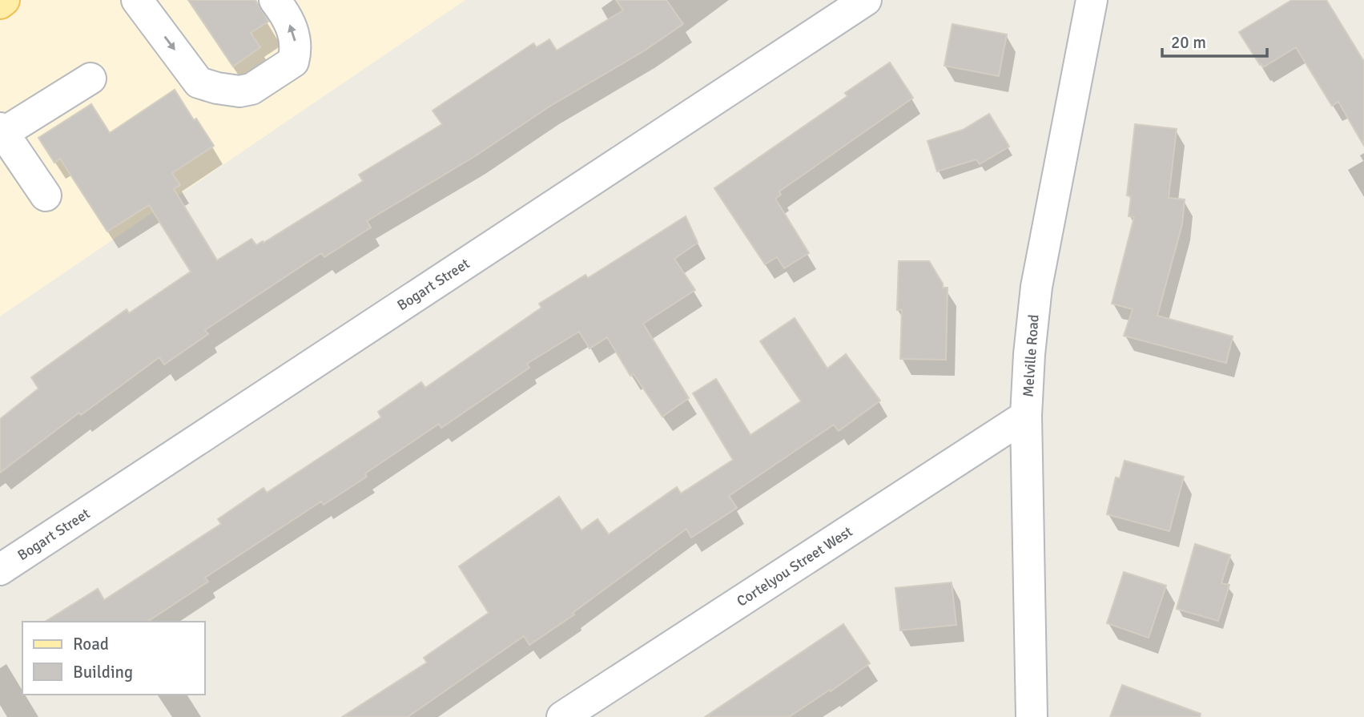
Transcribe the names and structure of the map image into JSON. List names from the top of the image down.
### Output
{
  "streets": {
    "street": ["Bogart Street", "Melville Road", "Cortelyou Street West"]
  },
  "crossings": [
    ["Melville Road", "Cortelyou Street West"]
  ],
  "legend": ["Road", "Building"],
  "scale_bar": "20 m"
}
